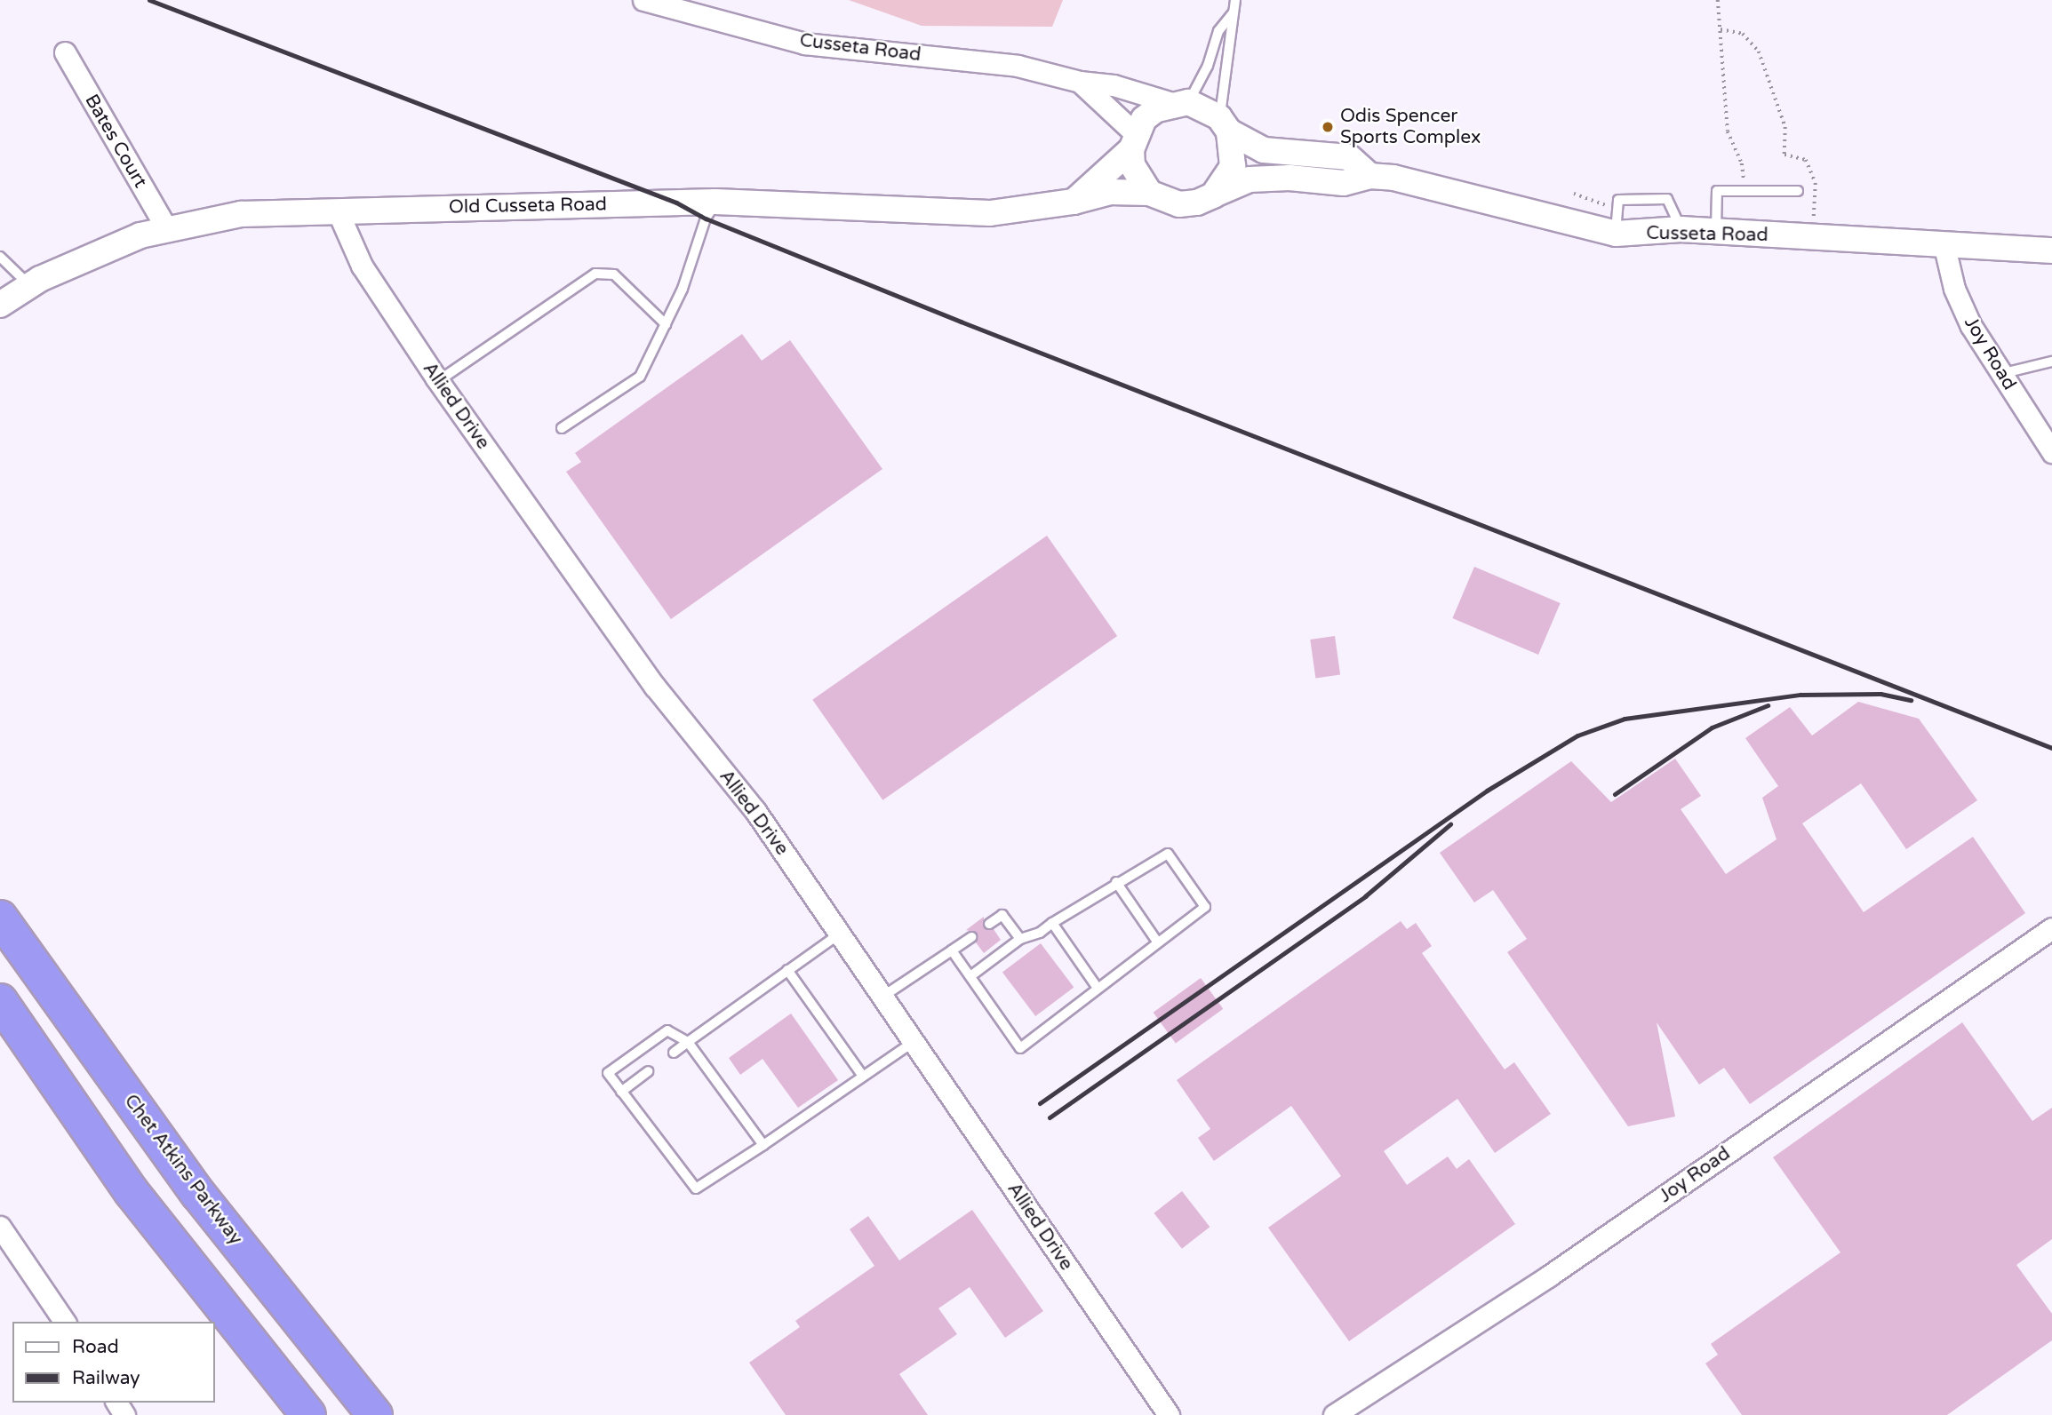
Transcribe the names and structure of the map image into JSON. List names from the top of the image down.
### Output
{
  "streets": {
    "highway": ["Chet Atkins Parkway"],
    "street": [
      "Cusseta Road",
      "Bates Court",
      "Old Cusseta Road",
      "Joy Road",
      "Allied Drive"
    ]
  },
  "crossings": [
    ["Cusseta Road", "Old Cusseta Road"],
    ["Cusseta Road", "Joy Road"],
    ["Bates Court", "Old Cusseta Road"],
    ["Old Cusseta Road", "Allied Drive"]
  ],
  "places": ["Odis Spencer Sports Complex"],
  "legend": ["Road", "Railway"]
}
